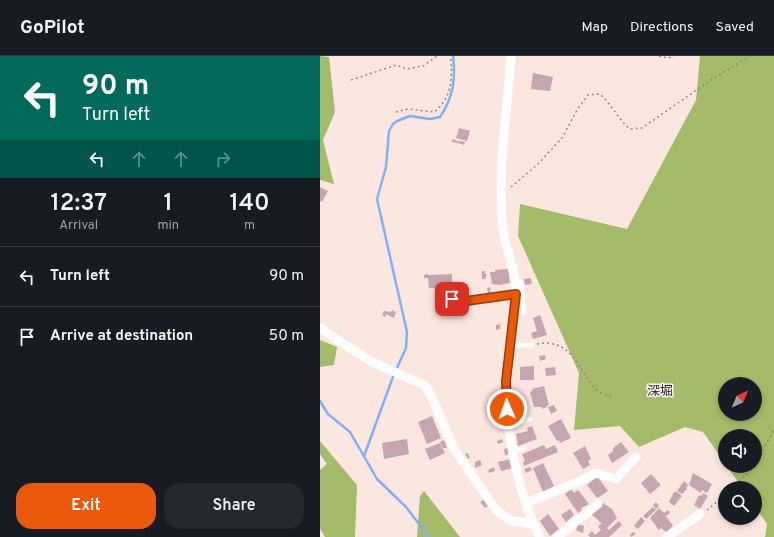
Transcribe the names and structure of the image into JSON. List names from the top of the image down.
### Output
{
  "districts": ["深堀"],
  "north": "top right",
  "page": {
    "header": "GoPilot",
    "nav": ["Map", "Directions", "Saved"],
    "turn": ["90 m", "Turn left"],
    "eta": [
      "12:37",
      "Arrival",
      "1",
      "min",
      "140",
      "m"
    ],
    "list": [
      {
        "name": "Turn left",
        "value": "90 m"
      },
      {
        "name": "Arrive at destination",
        "value": "50 m"
      }
    ],
    "buttons": ["Exit", "Share"]
  }
}
